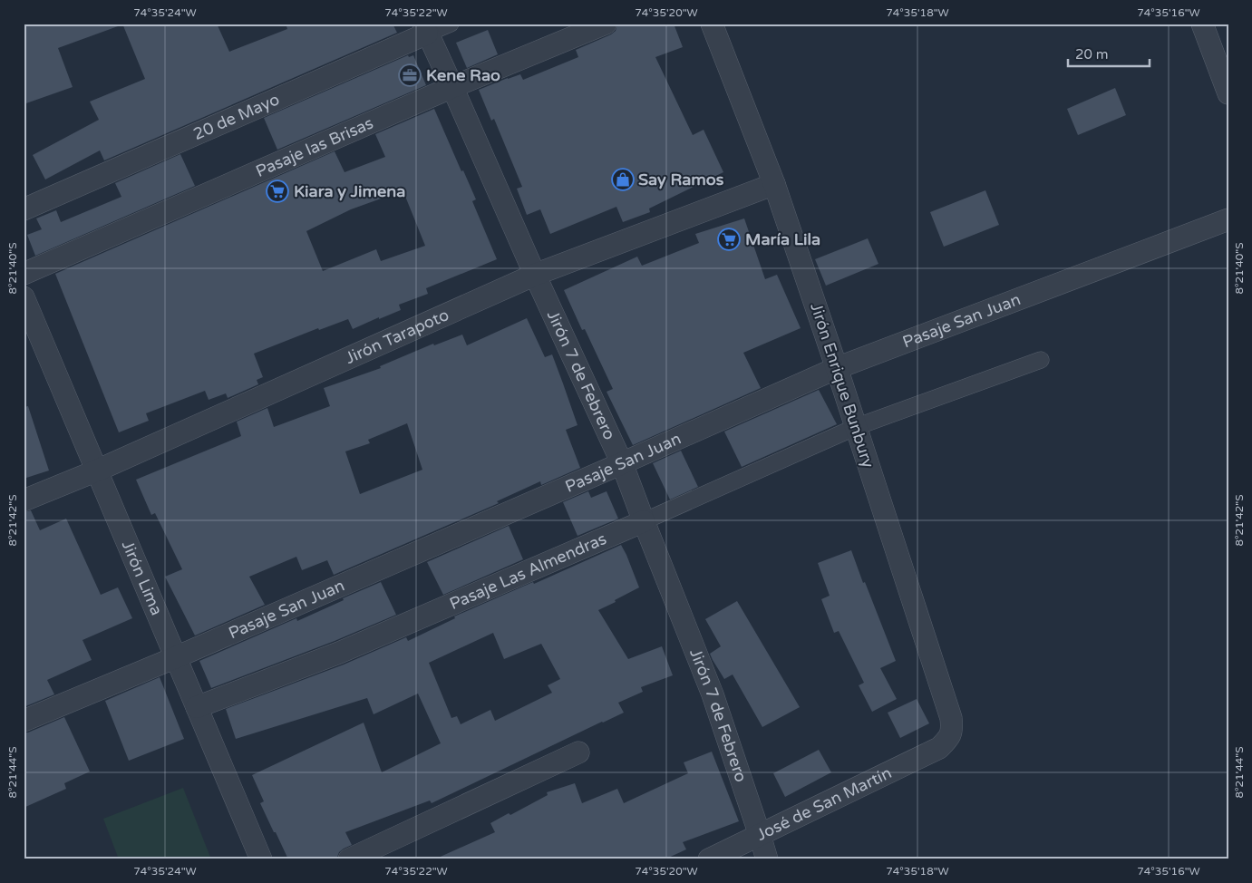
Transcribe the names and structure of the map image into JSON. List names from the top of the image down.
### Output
{
  "streets": {
    "street": [
      "20 de Mayo",
      "Pasaje las Brisas",
      "Pasaje San Juan",
      "Jirón Tarapoto",
      "Jirón 7 de Febrero",
      "Jirón Enrique Bunbury",
      "Pasaje Las Almendras",
      "Jirón Lima",
      "José de San Martín"
    ]
  },
  "crossings": [
    ["20 de Mayo", "Jirón 7 de Febrero"],
    ["Pasaje las Brisas", "Jirón 7 de Febrero"],
    ["Pasaje San Juan", "Jirón 7 de Febrero"],
    ["Pasaje San Juan", "Jirón Enrique Bunbury"],
    ["Pasaje San Juan", "Jirón Lima"],
    ["Jirón Tarapoto", "Jirón 7 de Febrero"],
    ["Jirón Tarapoto", "Jirón Enrique Bunbury"],
    ["Jirón Tarapoto", "Jirón Lima"],
    ["Jirón 7 de Febrero", "Pasaje Las Almendras"],
    ["Jirón 7 de Febrero", "José de San Martín"],
    ["Jirón Enrique Bunbury", "Pasaje Las Almendras"],
    ["Jirón Enrique Bunbury", "José de San Martín"],
    ["Pasaje Las Almendras", "Jirón Lima"]
  ],
  "places": {
    "office": ["Kene Rao"],
    "shop": ["Say Ramos"],
    "supermarket": ["Kiara y Jimena", "María Lila"]
  },
  "scale_bar": "20 m",
  "coordinates": [
    "74°35'24\"W",
    "74°35'22\"W",
    "74°35'20\"W",
    "74°35'18\"W",
    "74°35'16\"W",
    "8°21'40\"S",
    "8°21'42\"S",
    "8°21'44\"S"
  ]
}
